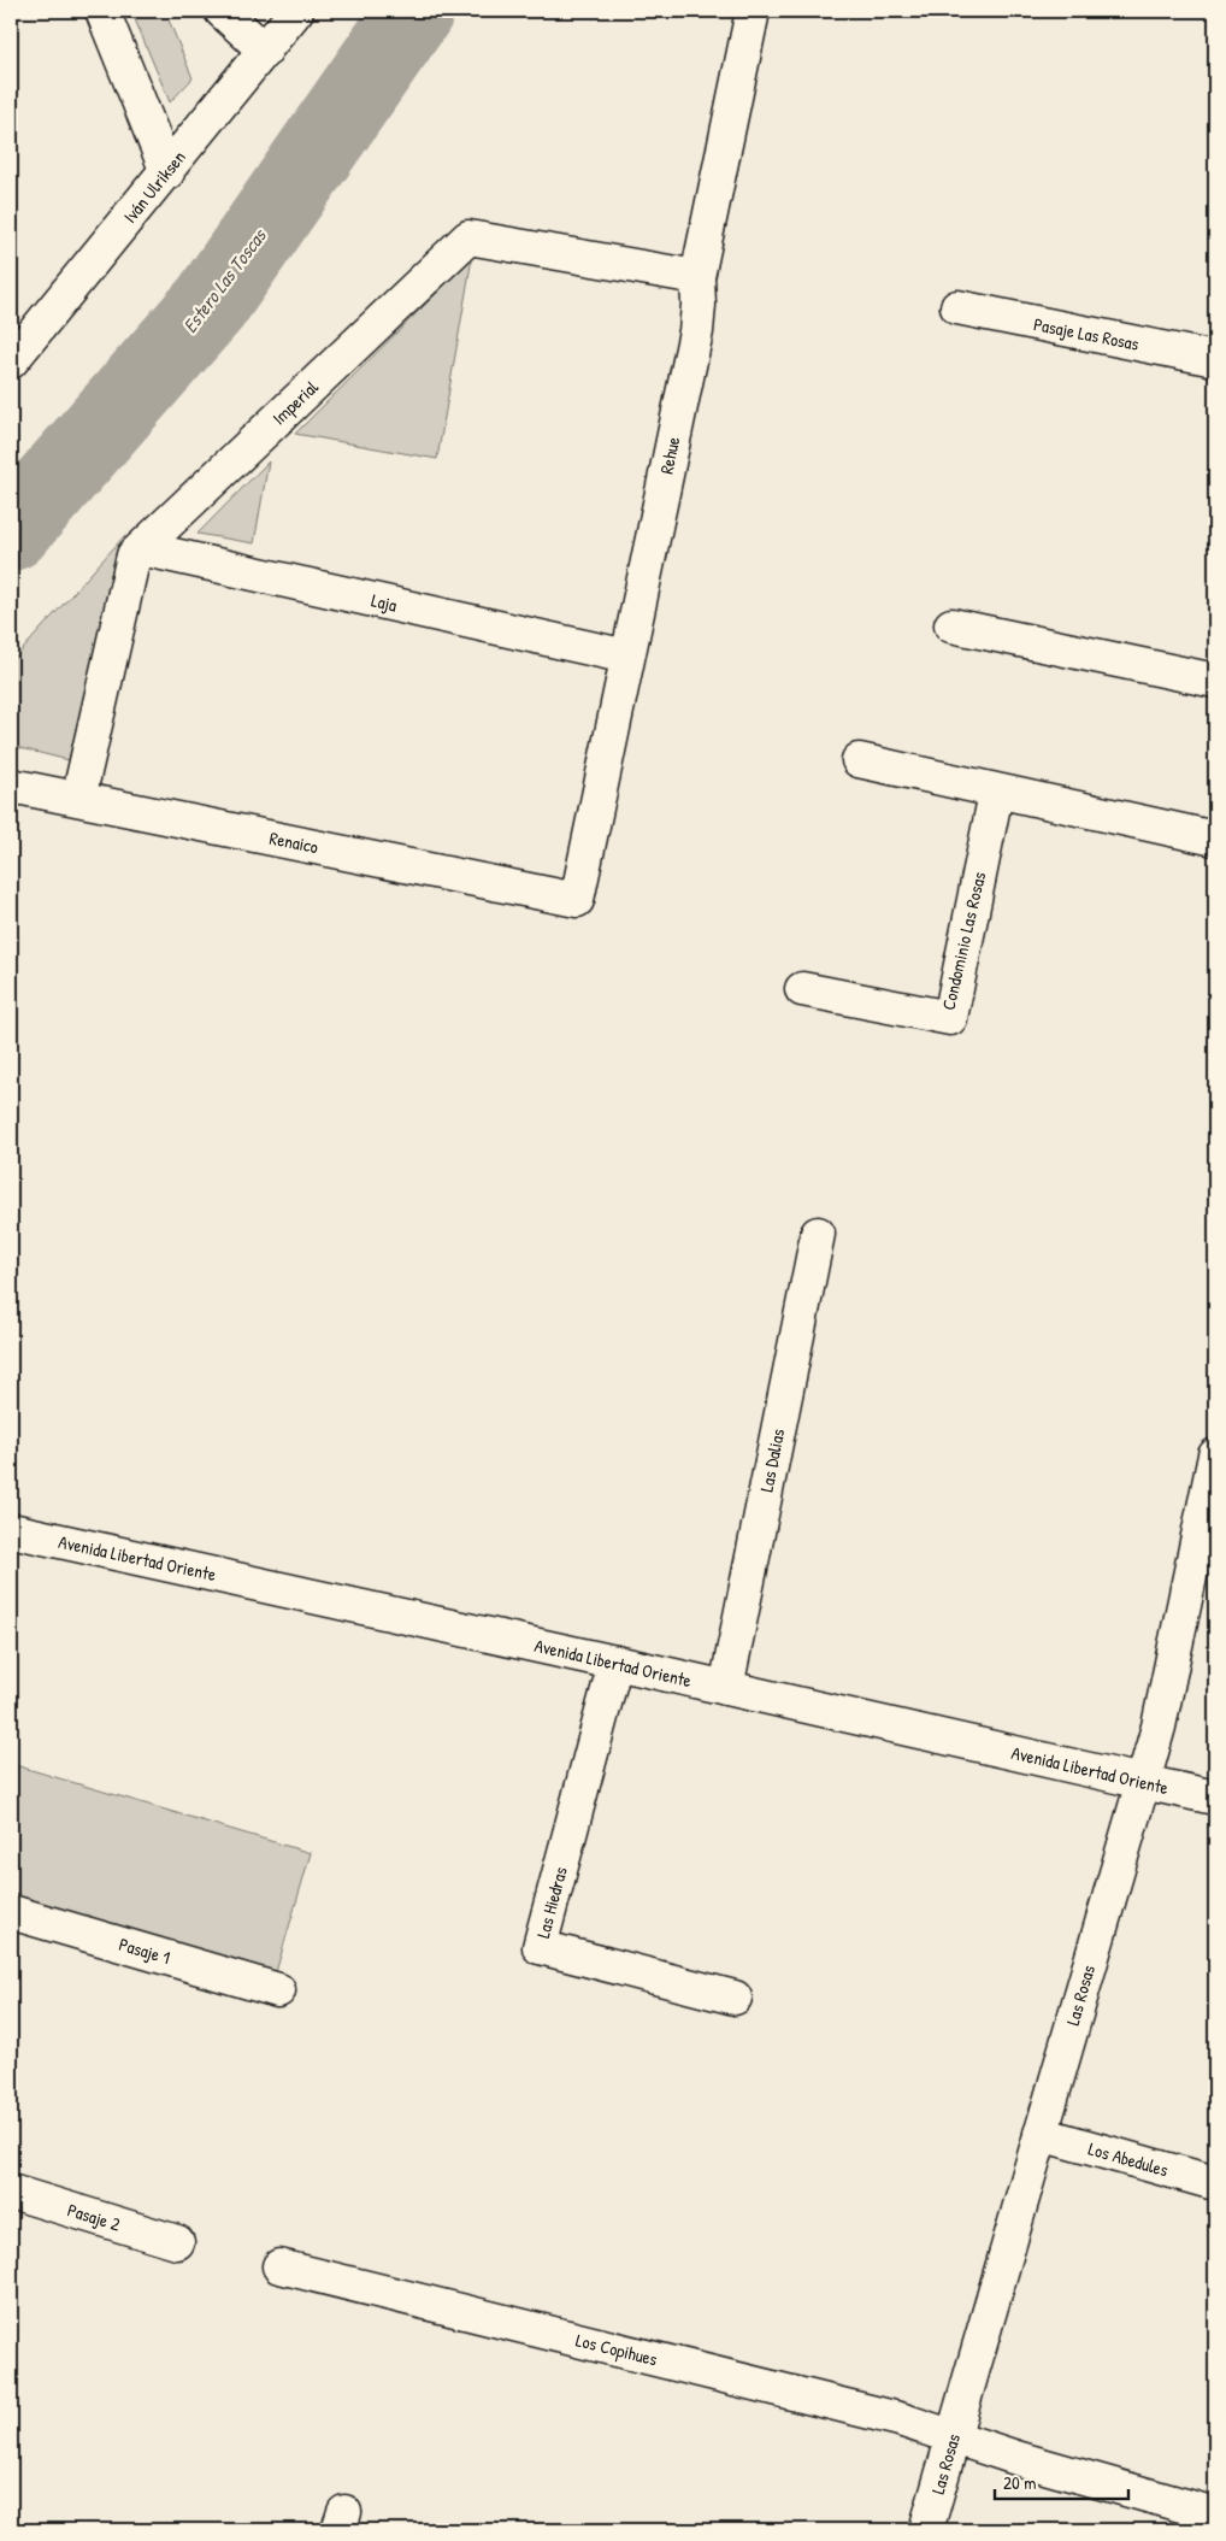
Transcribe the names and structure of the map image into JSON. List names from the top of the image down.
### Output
{
  "streets": {
    "street": [
      "Iván Ulriksen",
      "Pasaje Las Rosas",
      "Imperial",
      "Rehue",
      "Laja",
      "Renaico",
      "Condominio Las Rosas",
      "Las Dalias",
      "Avenida Libertad Oriente",
      "Las Hiedras",
      "Pasaje 1",
      "Las Rosas",
      "Los Abedules",
      "Pasaje 2",
      "Los Copihues"
    ]
  },
  "crossings": [
    ["Imperial", "Rehue"],
    ["Imperial", "Laja"],
    ["Imperial", "Renaico"],
    ["Rehue", "Laja"],
    ["Rehue", "Renaico"],
    ["Las Dalias", "Avenida Libertad Oriente"],
    ["Avenida Libertad Oriente", "Las Hiedras"],
    ["Avenida Libertad Oriente", "Las Rosas"],
    ["Las Rosas", "Los Abedules"],
    ["Las Rosas", "Los Copihues"]
  ],
  "water": ["Estero Las Toscas"],
  "scale_bar": "20 m"
}
